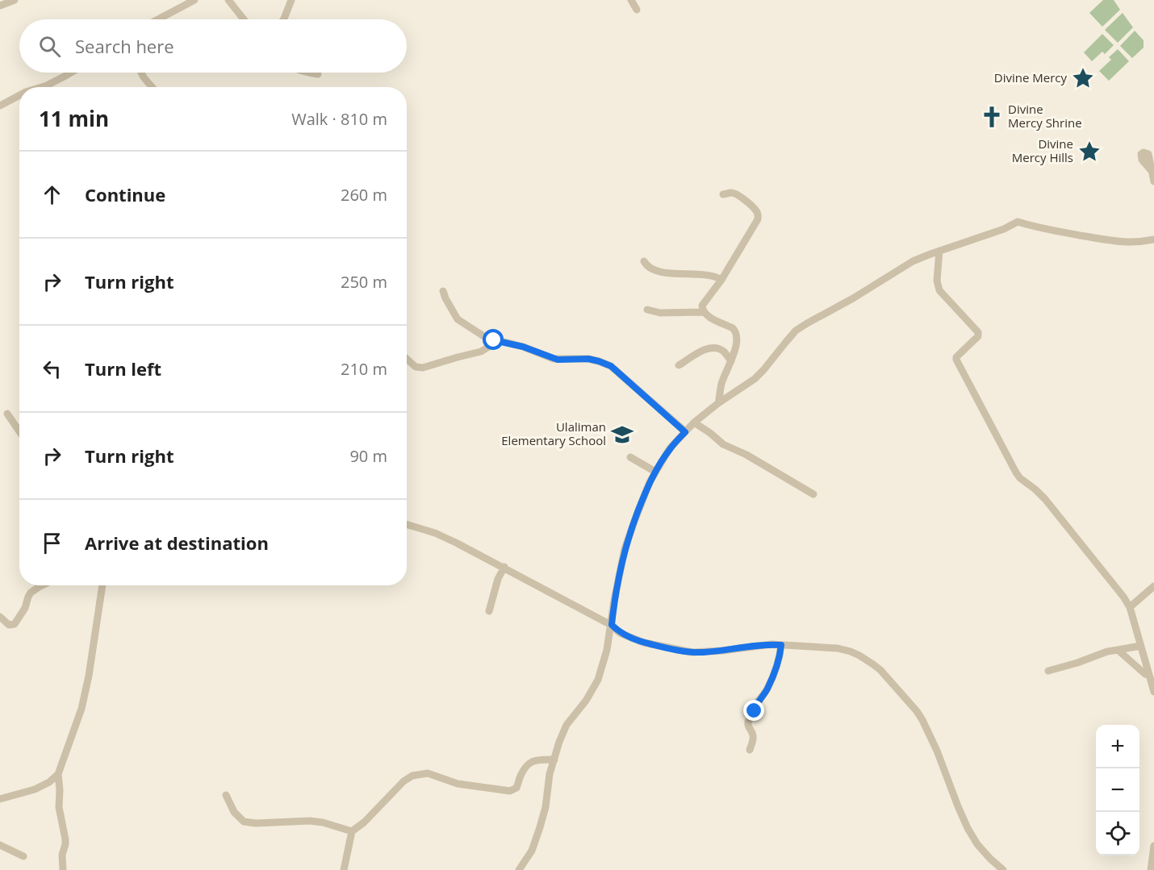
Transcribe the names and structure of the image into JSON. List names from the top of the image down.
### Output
{
  "places": {
    "place": ["Divine Mercy", "Divine Mercy Hills"],
    "church": ["Divine Mercy Shrine"],
    "school or university": ["Ulaliman Elementary School"]
  },
  "page": {
    "search": "Search here",
    "heading": ["11 min", "Walk · 810 m"],
    "list": [
      ["Continue", "260 m"],
      ["Turn right", "250 m"],
      ["Turn left", "210 m"],
      ["Turn right", "90 m"],
      "Arrive at destination"
    ],
    "map_buttons": ["+", "−"]
  }
}
